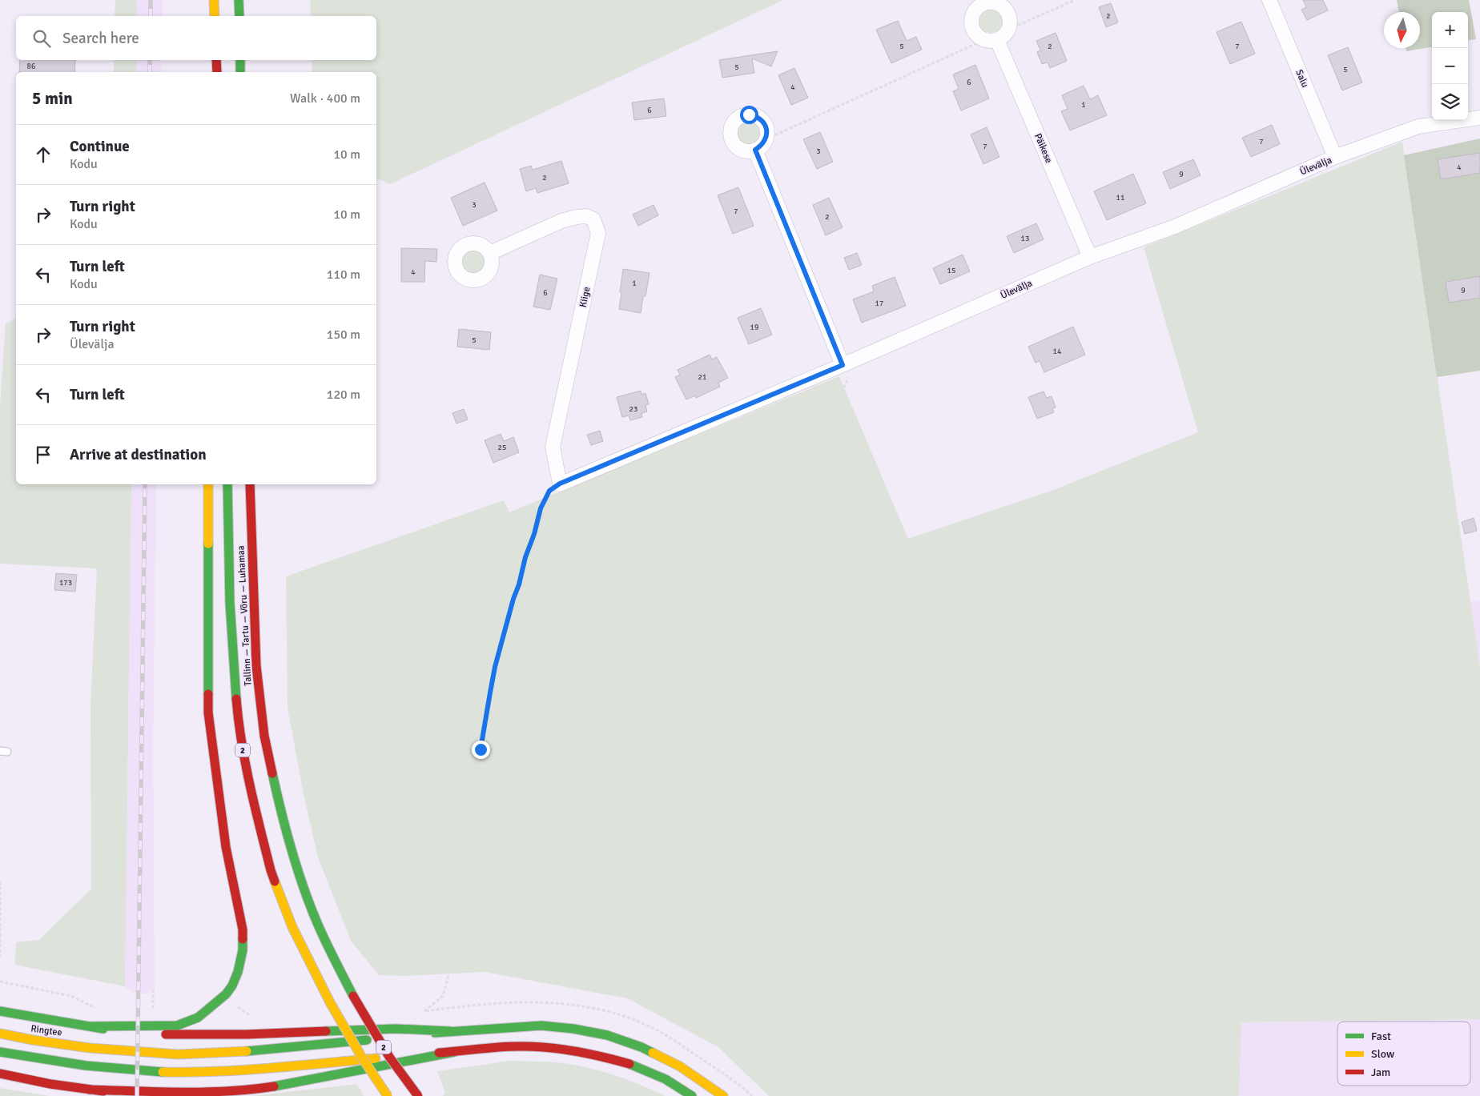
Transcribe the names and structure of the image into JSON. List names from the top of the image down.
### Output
{
  "streets": {
    "main road": ["Tallinn — Tartu — Võru — Luhamaa", "2", "Ringtee"],
    "street": [
      "Salu",
      "Päikese",
      "Ülevälja",
      "Kiige"
    ]
  },
  "crossings": [
    ["Salu", "Ülevälja"],
    ["Päikese", "Ülevälja"],
    ["Ülevälja", "Kiige"]
  ],
  "house_numbers": [
    "2",
    "5",
    "2",
    "7",
    "86",
    "5",
    "5",
    "6",
    "4",
    "1",
    "6",
    "7",
    "7",
    "3",
    "4",
    "9",
    "2",
    "11",
    "3",
    "7",
    "2",
    "13",
    "15",
    "4",
    "1",
    "9",
    "6",
    "17",
    "19",
    "5",
    "14",
    "21",
    "23",
    "25",
    "173"
  ],
  "legend": ["Fast", "Slow", "Jam"],
  "north": "bottom",
  "page": {
    "map_buttons": ["+", "−"],
    "search": "Search here",
    "heading": ["5 min", "Walk · 400 m"],
    "list": [
      ["Continue", "Kodu", "10 m"],
      ["Turn right", "Kodu", "10 m"],
      ["Turn left", "Kodu", "110 m"],
      ["Turn right", "Ülevälja", "150 m"],
      ["Turn left", "120 m"],
      "Arrive at destination"
    ]
  }
}
